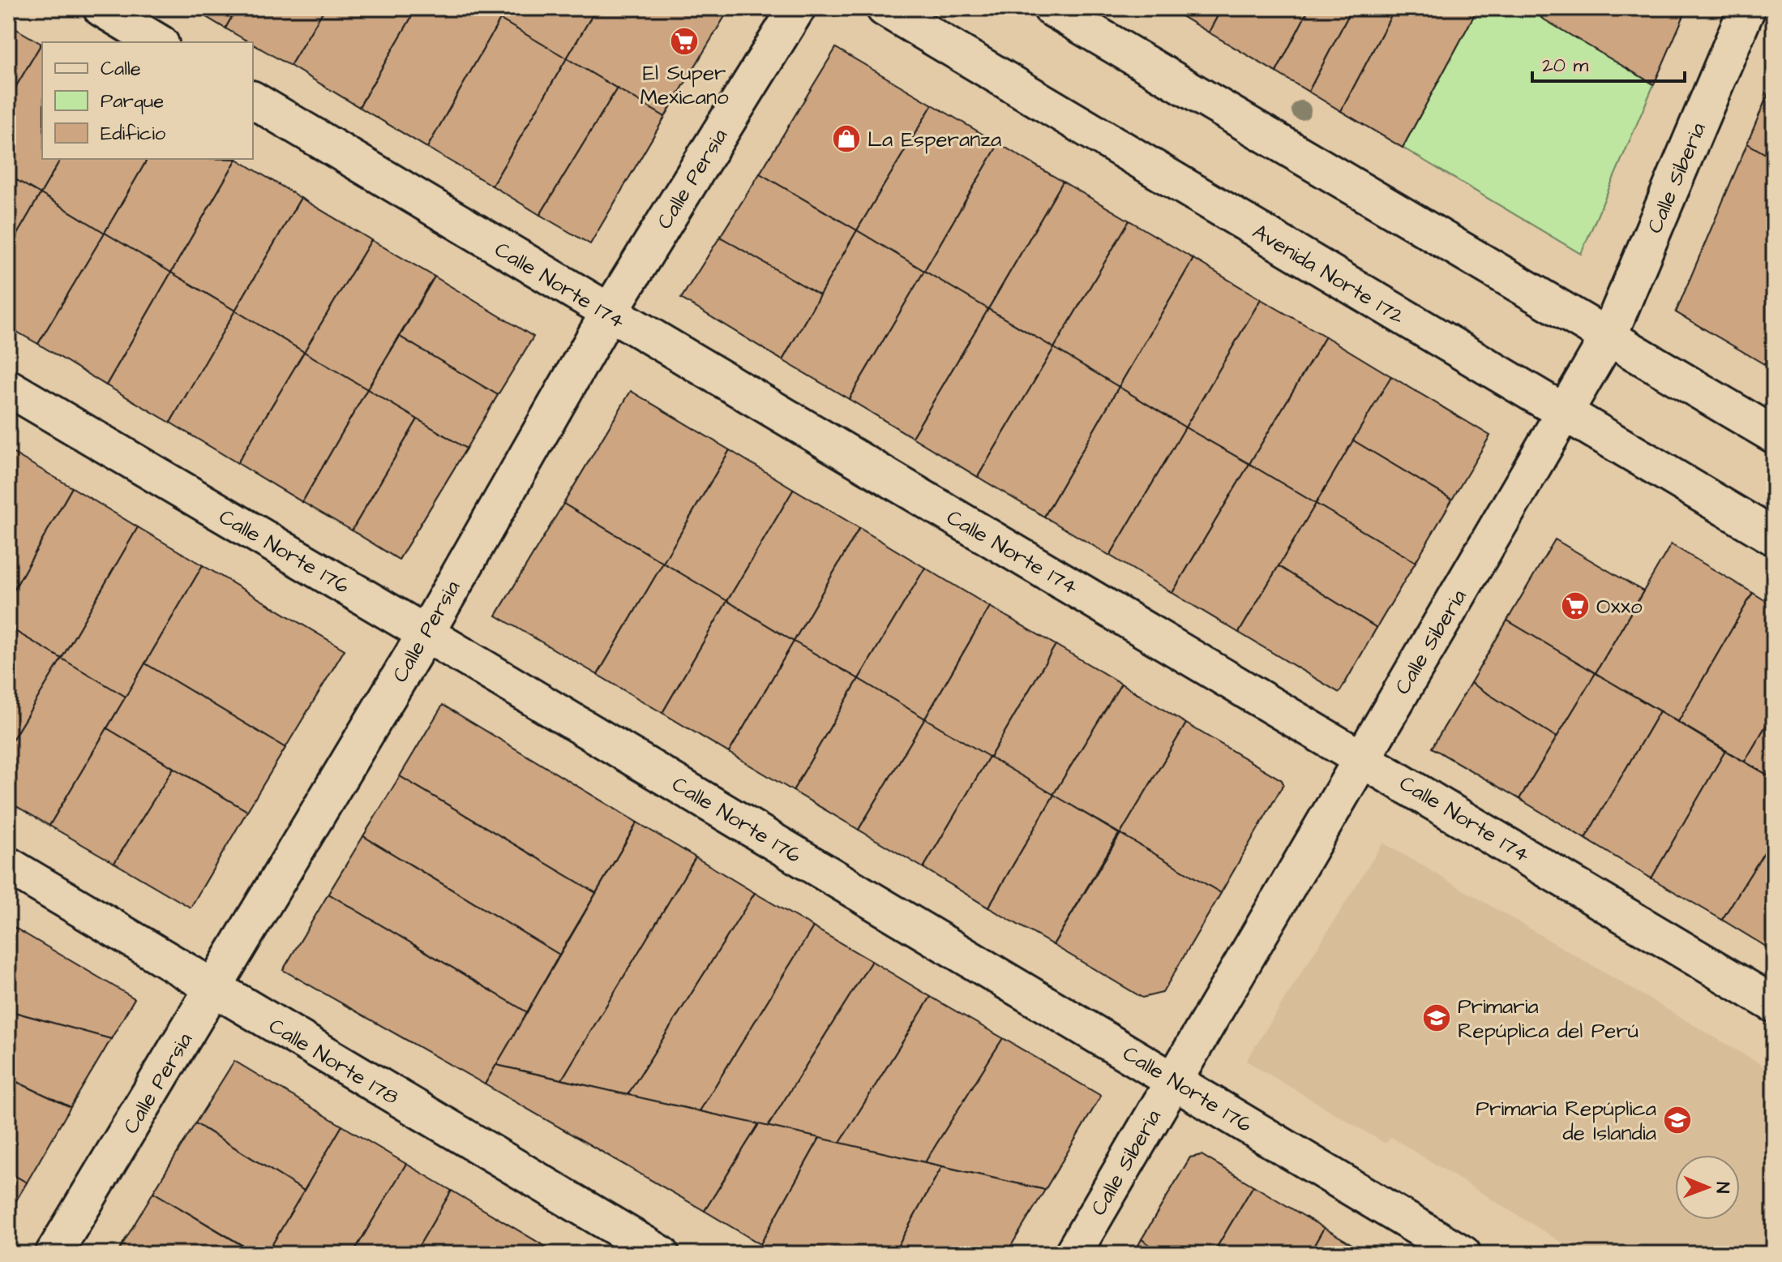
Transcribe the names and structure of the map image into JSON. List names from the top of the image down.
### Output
{
  "streets": {
    "street": [
      "Calle Siberia",
      "Calle Persia",
      "Avenida Norte 172",
      "Calle Norte 174",
      "Calle Norte 176",
      "Calle Norte 178"
    ]
  },
  "crossings": [
    ["Calle Siberia", "Avenida Norte 172"],
    ["Calle Siberia", "Calle Norte 174"],
    ["Calle Siberia", "Calle Norte 176"],
    ["Calle Persia", "Calle Norte 174"],
    ["Calle Persia", "Calle Norte 176"],
    ["Calle Persia", "Calle Norte 178"]
  ],
  "places": {
    "supermarket": ["El Super Mexicano", "Oxxo"],
    "shop": ["La Esperanza"],
    "school or university": ["Primaria Repúplica del Perú", "Primaria Repúplica de Islandia"]
  },
  "legend": ["Calle", "Parque", "Edificio"],
  "scale_bar": "20 m",
  "north": "right"
}
